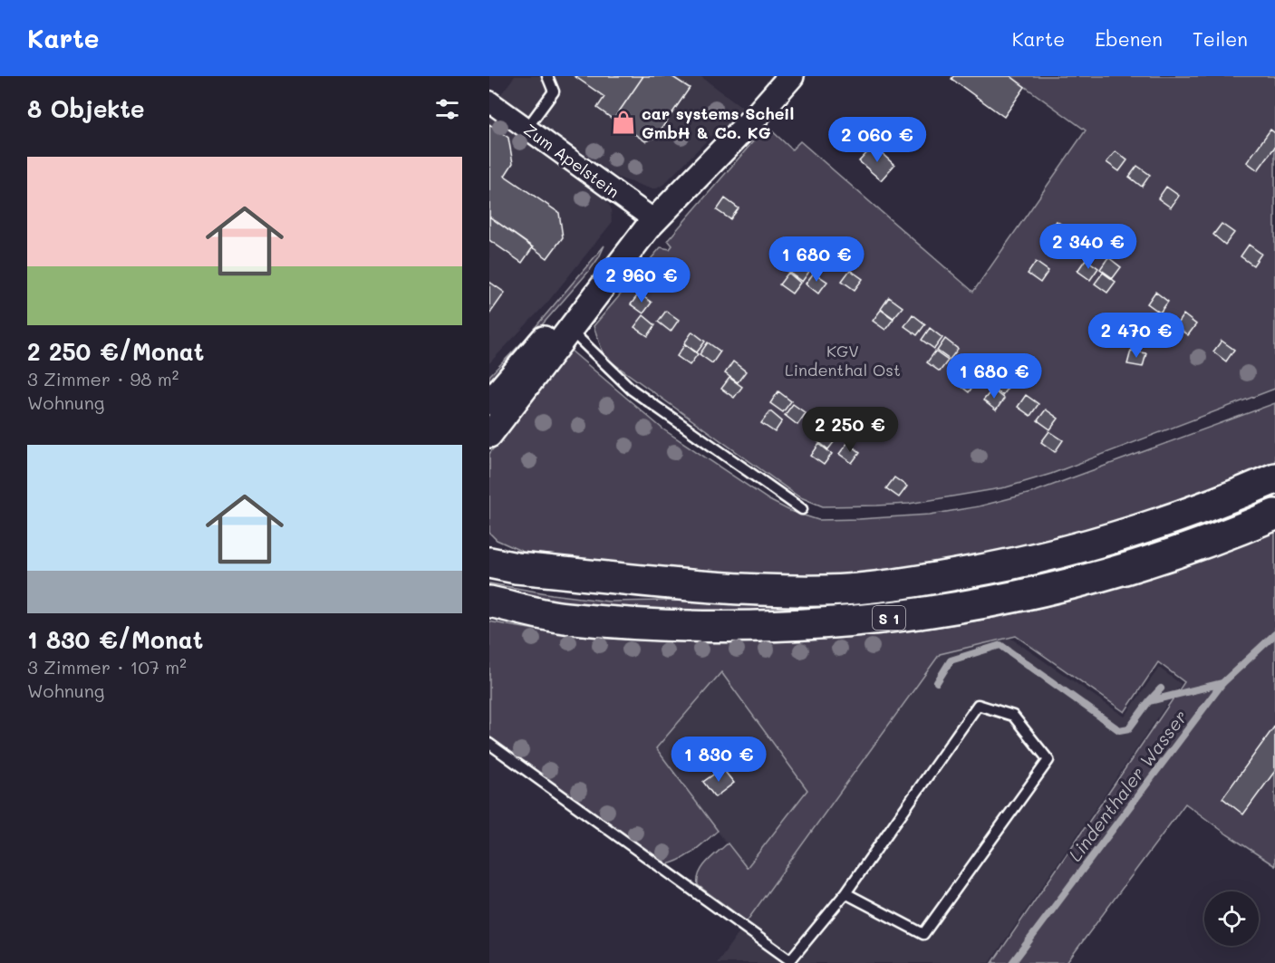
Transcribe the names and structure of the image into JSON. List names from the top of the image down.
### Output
{
  "streets": {
    "main road": ["S 1"],
    "street": ["Zum Apelstein"]
  },
  "water": ["Lindenthaler Wasser"],
  "parks": ["KGV Lindenthal Ost"],
  "places": {
    "shop": ["car systems Scheil GmbH & Co. KG"]
  },
  "page": {
    "header": "Karte",
    "nav": ["Karte", "Ebenen", "Teilen"],
    "heading": "8 Objekte",
    "price": [
      "2 060 €",
      "2 340 €",
      "1 680 €",
      "2 960 €",
      "2 470 €",
      "1 680 €",
      "2 250 €",
      "1 830 €"
    ],
    "list": [
      {
        "name": "2 250 €/Monat",
        "note": "3 Zimmer · 98 m² · Wohnung"
      },
      {
        "name": "1 830 €/Monat",
        "note": "3 Zimmer · 107 m² · Wohnung"
      }
    ]
  }
}
